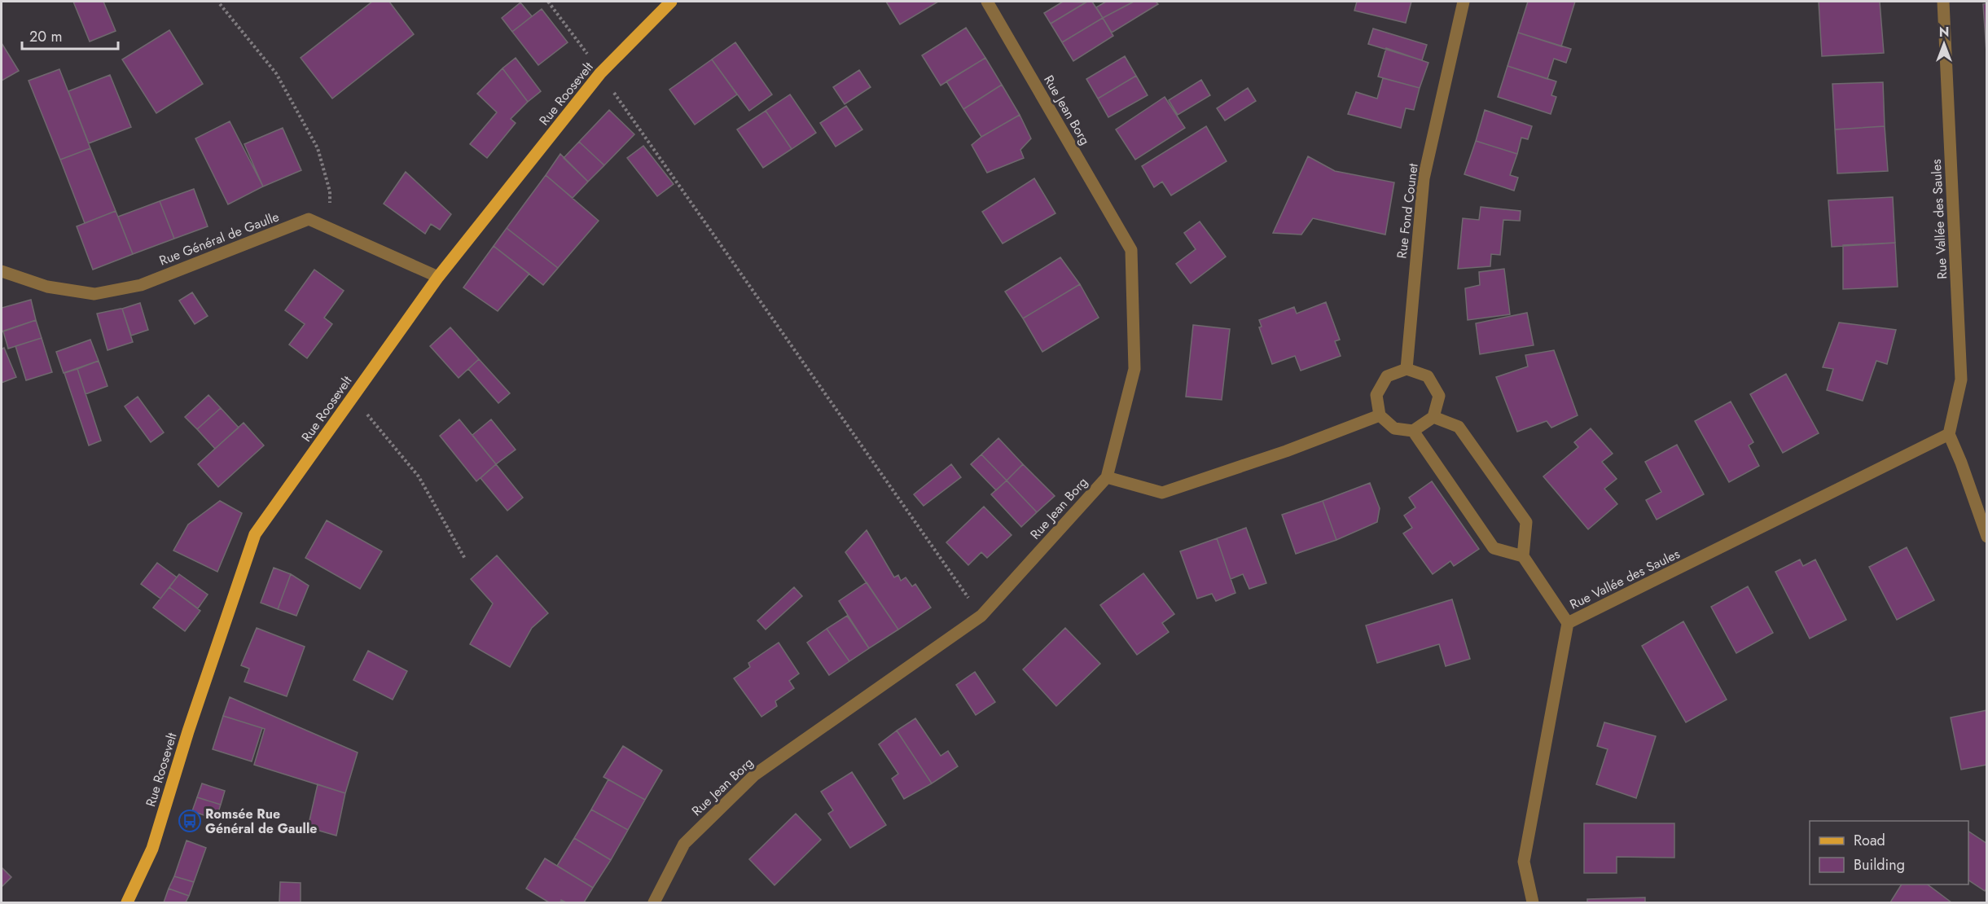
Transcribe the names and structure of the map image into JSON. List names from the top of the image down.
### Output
{
  "streets": {
    "main road": ["Rue Roosevelt"],
    "street": [
      "Rue Jean Borg",
      "Rue Fond Counet",
      "Rue Vallée des Saules",
      "Rue Général de Gaulle"
    ]
  },
  "crossings": [
    ["Rue Roosevelt", "Rue Général de Gaulle"]
  ],
  "places": {
    "bus stop": ["Romsée Rue Général de Gaulle"]
  },
  "legend": ["Road", "Building"],
  "scale_bar": "20 m",
  "north": "top"
}
